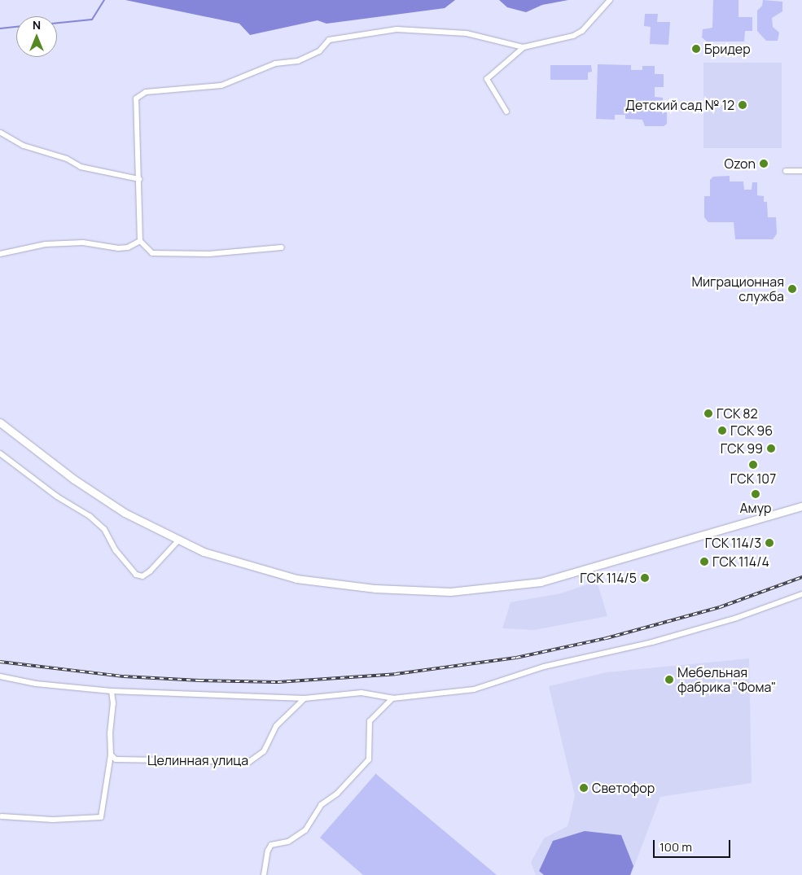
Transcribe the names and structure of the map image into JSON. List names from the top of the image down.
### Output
{
  "streets": {
    "street": ["Целинная улица"]
  },
  "places": [
    "Бридер",
    "Детский сад № 12",
    "Ozon",
    "Миграционная служба",
    "ГСК 82",
    "ГСК 96",
    "ГСК 99",
    "ГСК 107",
    "Амур",
    "ГСК 114/3",
    "ГСК 114/4",
    "ГСК 114/5",
    "Мебельная фабрика \"Фома\"",
    "Светофор"
  ],
  "scale_bar": "100 m",
  "north": "top"
}
